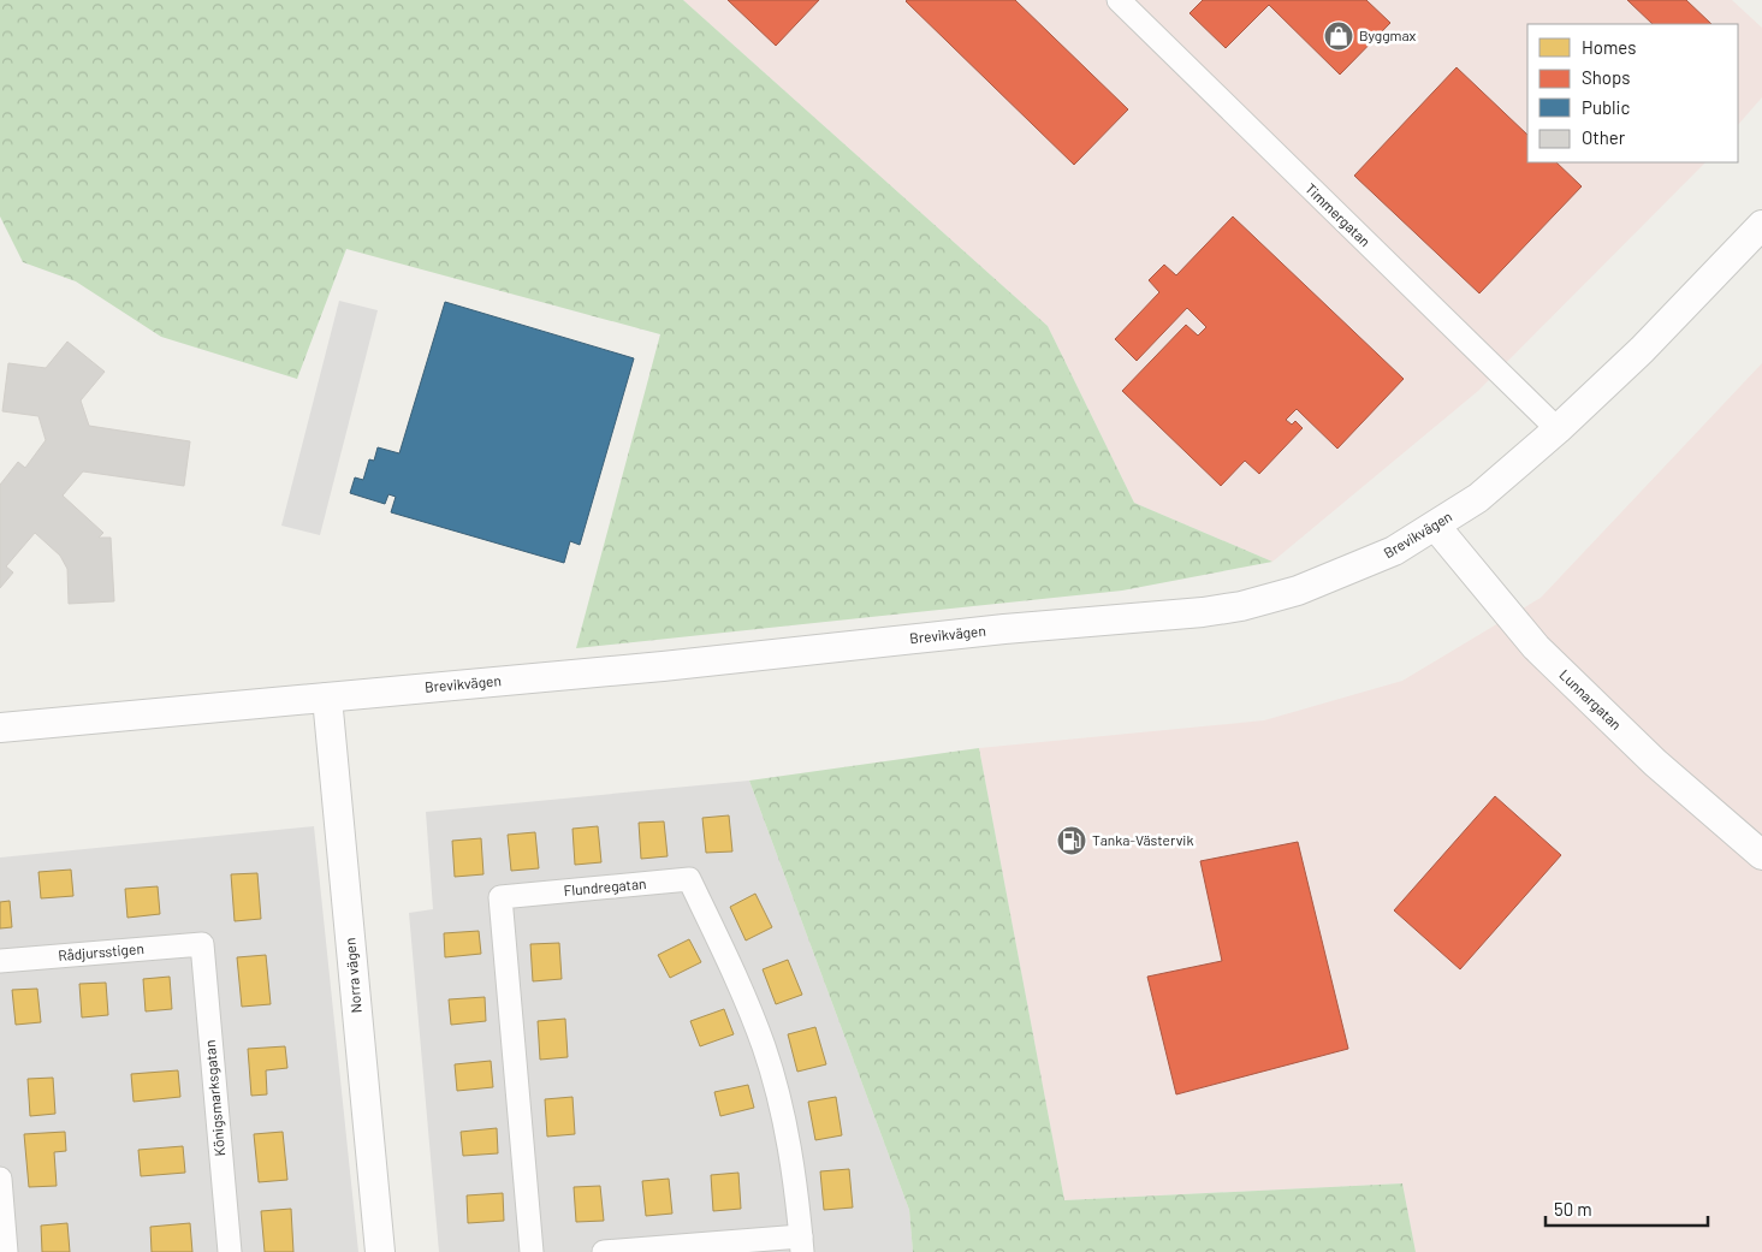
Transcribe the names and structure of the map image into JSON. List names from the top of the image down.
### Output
{
  "streets": {
    "street": [
      "Timmergatan",
      "Brevikvägen",
      "Lunnargatan",
      "Flundregatan",
      "Rådjursstigen",
      "Norra vägen",
      "Königsmarksgatan"
    ]
  },
  "crossings": [
    ["Timmergatan", "Brevikvägen"],
    ["Brevikvägen", "Lunnargatan"],
    ["Brevikvägen", "Norra vägen"],
    ["Rådjursstigen", "Königsmarksgatan"]
  ],
  "places": {
    "shop": ["Byggmax"],
    "fuel station": ["Tanka-Västervik"]
  },
  "legend": [
    "Homes",
    "Shops",
    "Public",
    "Other"
  ],
  "scale_bar": "50 m"
}
